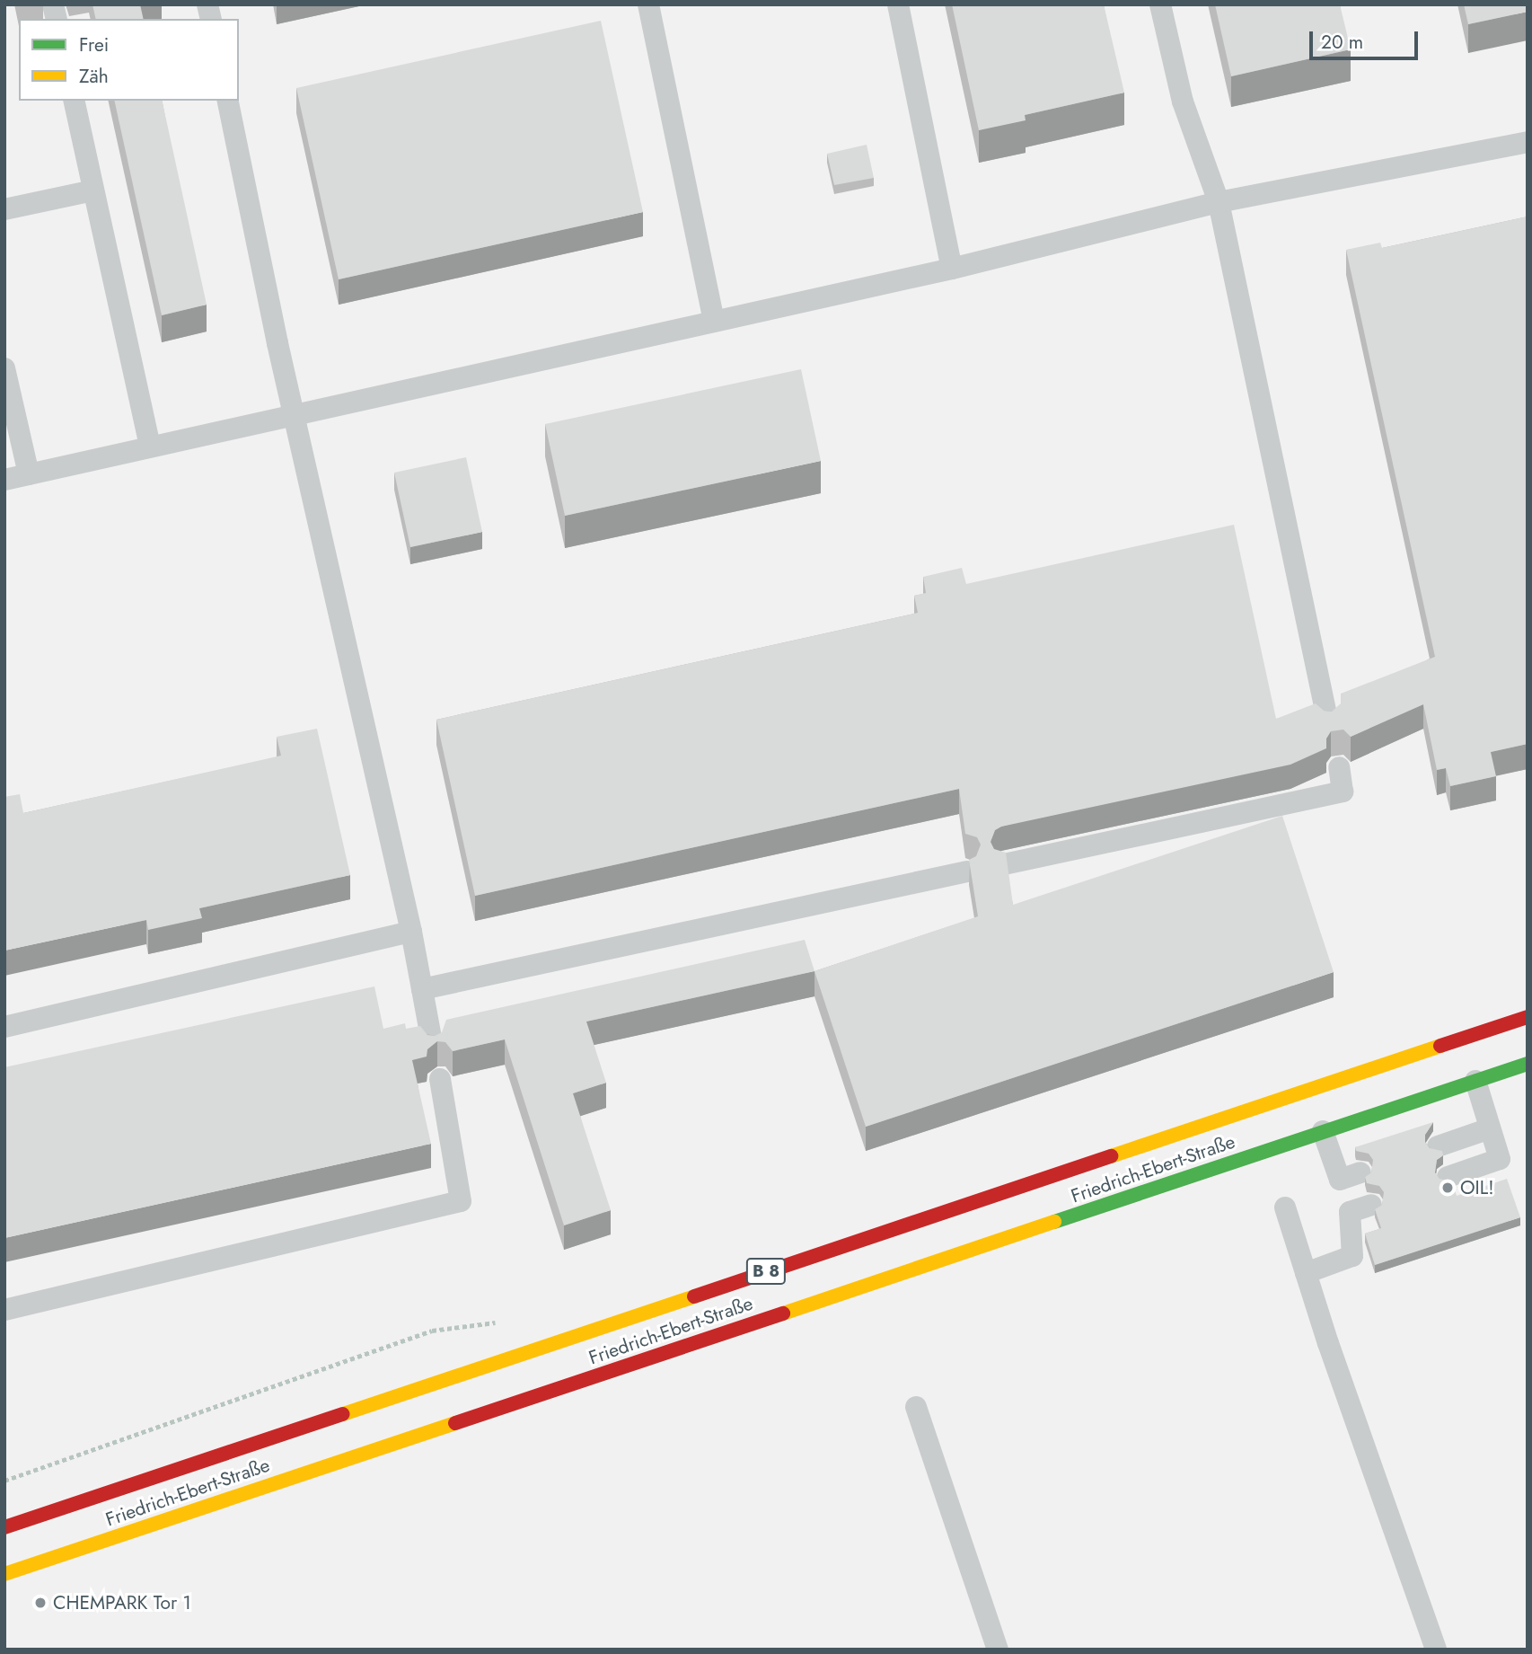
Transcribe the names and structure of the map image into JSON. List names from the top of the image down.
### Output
{
  "streets": {
    "main road": ["Friedrich-Ebert-Straße", "B 8"]
  },
  "places": ["OIL!", "CHEMPARK Tor 1"],
  "legend": ["Frei", "Zäh"],
  "scale_bar": "20 m"
}
